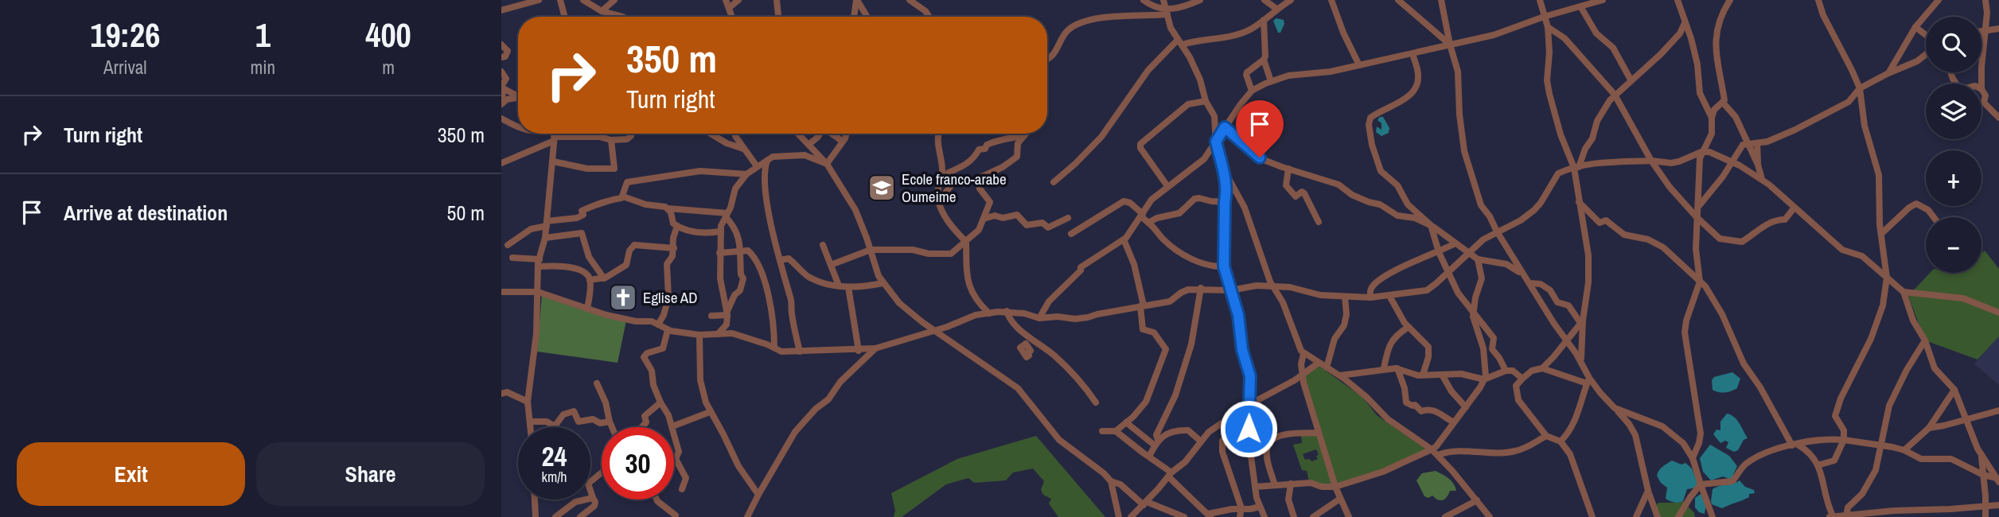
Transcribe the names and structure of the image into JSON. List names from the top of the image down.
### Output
{
  "places": {
    "school or university": ["Ecole franco-arabe Oumeime"],
    "church": ["Eglise AD"]
  },
  "page": {
    "eta": [
      "19:26",
      "Arrival",
      "1",
      "min",
      "400",
      "m"
    ],
    "map_buttons": ["+", "−"],
    "turn": ["350 m", "Turn right"],
    "list": [
      {
        "name": "Turn right",
        "value": "350 m"
      },
      {
        "name": "Arrive at destination",
        "value": "50 m"
      }
    ],
    "speed": "24 km/h",
    "limit": "30",
    "buttons": ["Exit", "Share"]
  }
}
